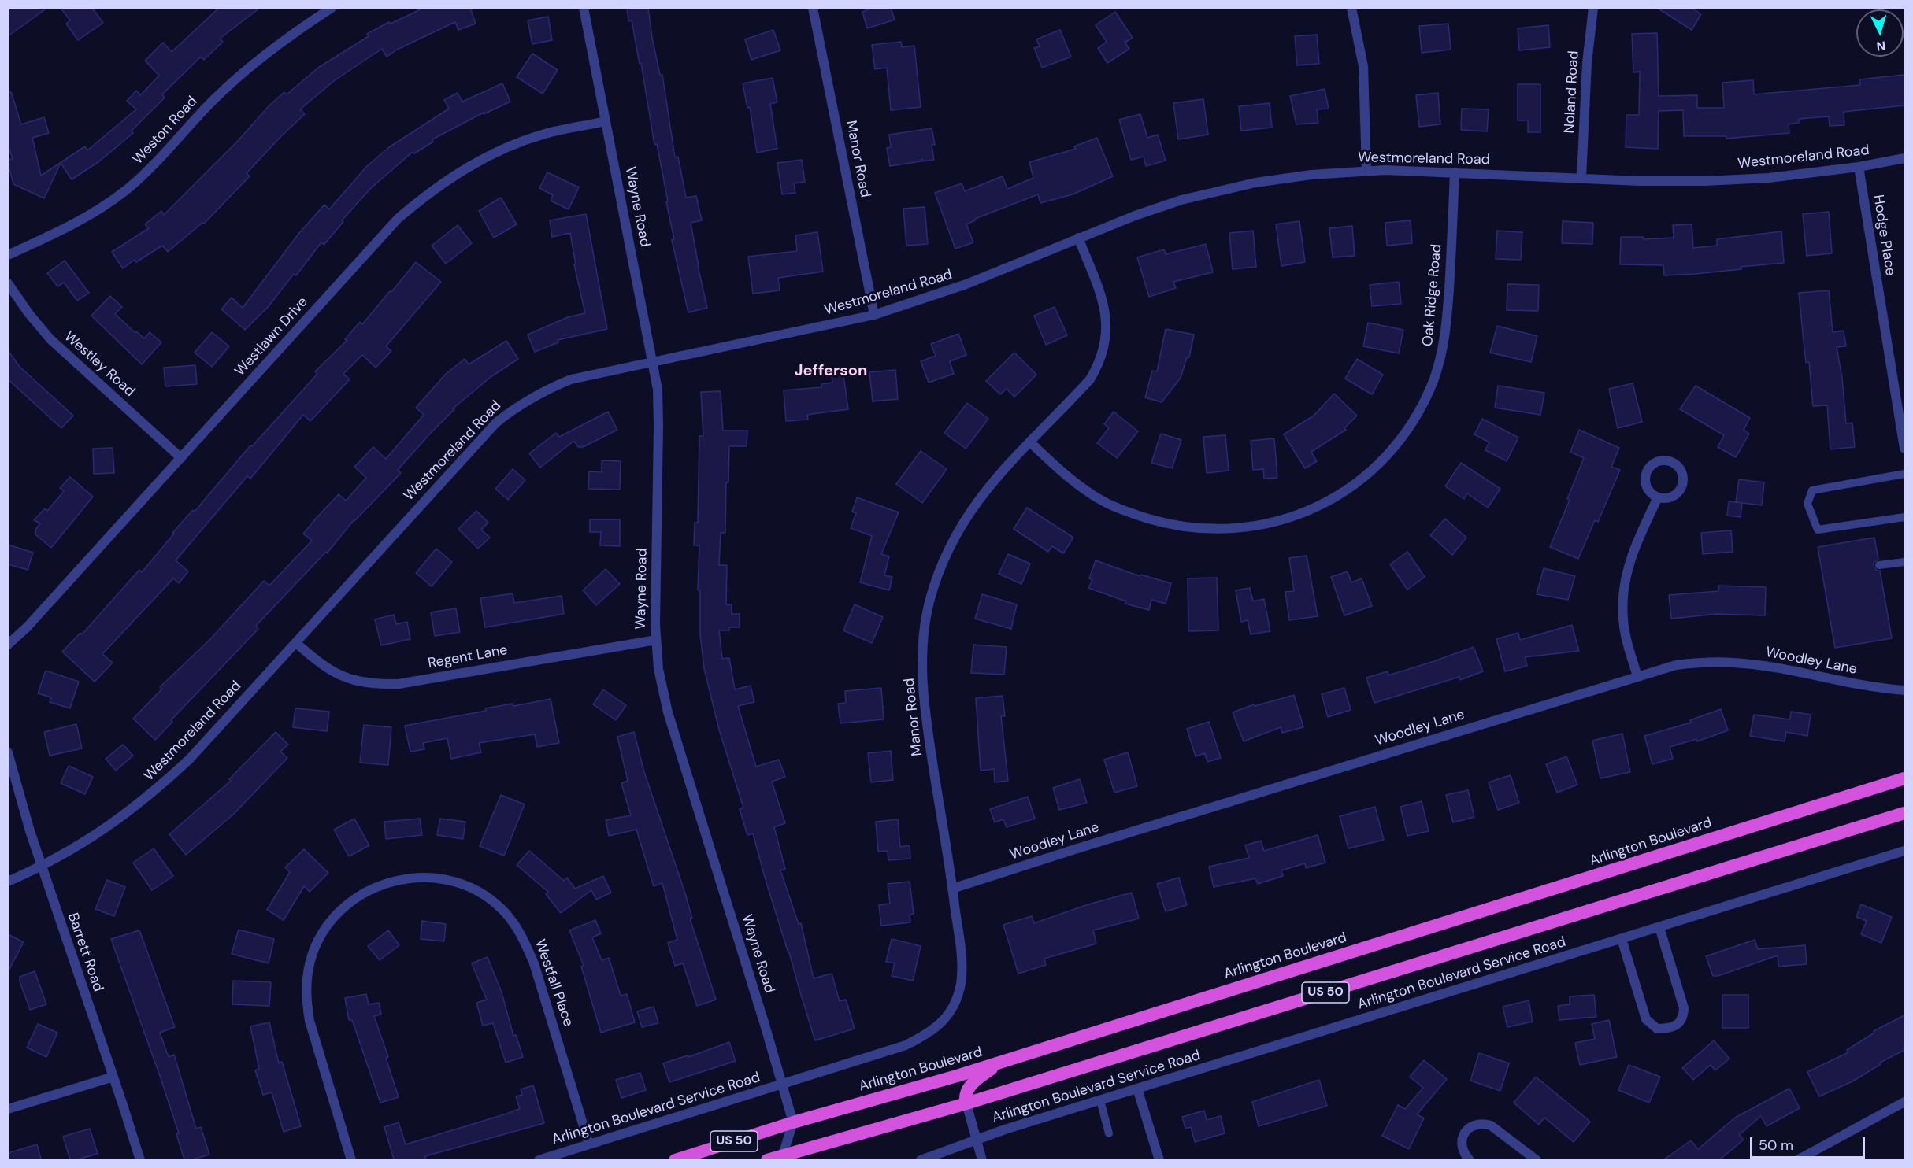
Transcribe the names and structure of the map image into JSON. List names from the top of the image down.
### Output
{
  "streets": {
    "highway": ["Arlington Boulevard", "US 50"],
    "street": [
      "Noland Road",
      "Weston Road",
      "Westmoreland Road",
      "Manor Road",
      "Wayne Road",
      "Hodge Place",
      "Oak Ridge Road",
      "Westlawn Drive",
      "Westley Road",
      "Regent Lane",
      "Woodley Lane",
      "Barrett Road",
      "Arlington Boulevard Service Road",
      "Westfall Place"
    ]
  },
  "crossings": [
    ["Noland Road", "Westmoreland Road"],
    ["Westmoreland Road", "Manor Road"],
    ["Westmoreland Road", "Wayne Road"],
    ["Westmoreland Road", "Hodge Place"],
    ["Westmoreland Road", "Oak Ridge Road"],
    ["Westmoreland Road", "Regent Lane"],
    ["Westmoreland Road", "Barrett Road"],
    ["Manor Road", "Wayne Road"],
    ["Manor Road", "Oak Ridge Road"],
    ["Manor Road", "Woodley Lane"],
    ["Manor Road", "Arlington Boulevard Service Road"],
    ["Wayne Road", "Westlawn Drive"],
    ["Wayne Road", "Regent Lane"],
    ["Wayne Road", "Arlington Boulevard"],
    ["Wayne Road", "Arlington Boulevard Service Road"],
    ["Westlawn Drive", "Westley Road"],
    ["Arlington Boulevard Service Road", "Westfall Place"]
  ],
  "districts": ["Jefferson"],
  "scale_bar": "50 m",
  "north": "bottom"
}
